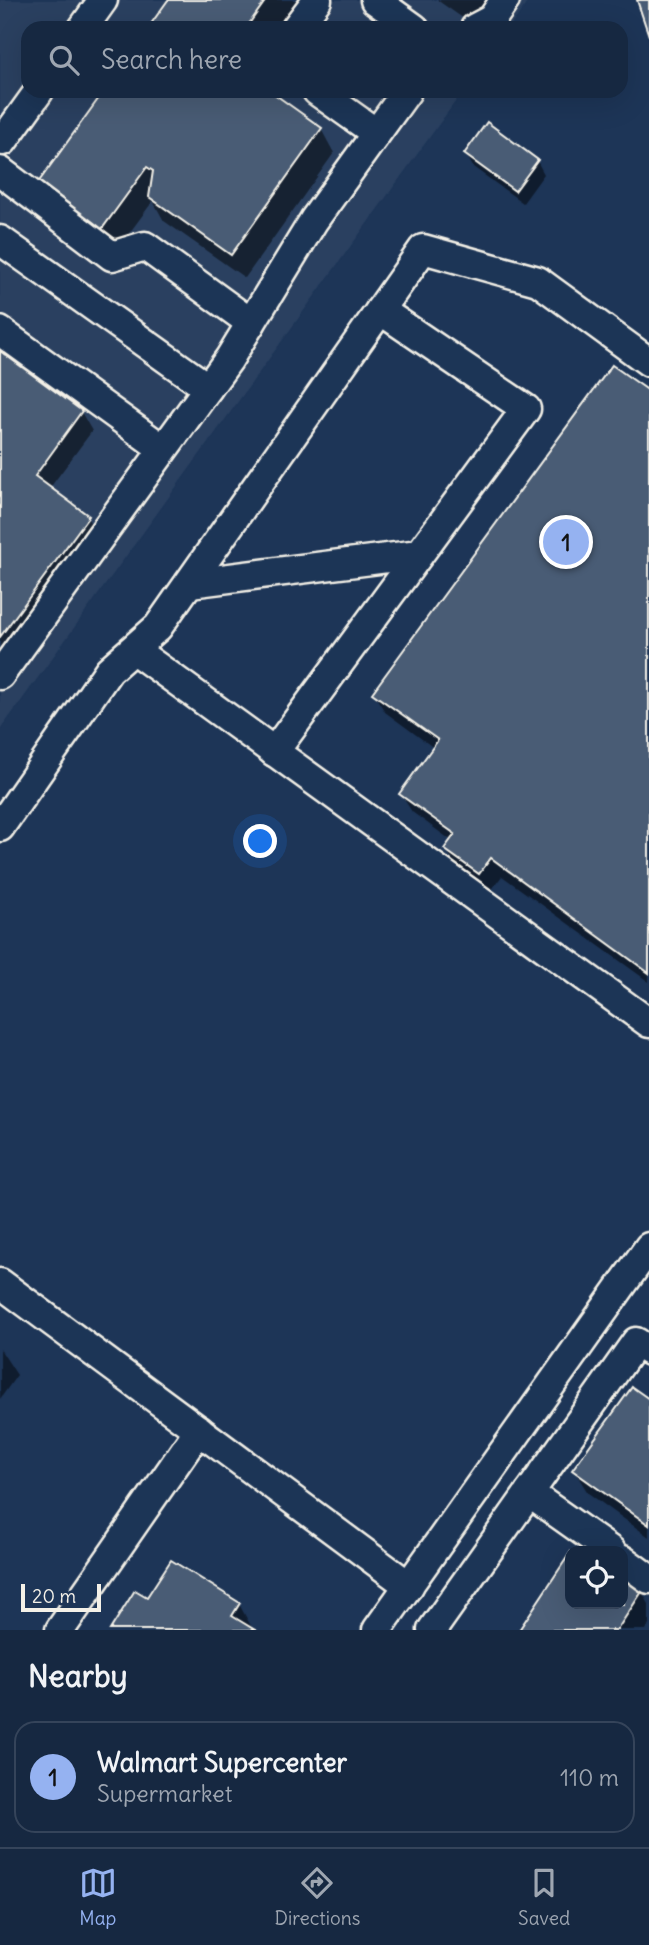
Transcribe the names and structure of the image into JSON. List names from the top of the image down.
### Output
{
  "scale_bar": "20 m",
  "page": {
    "search": "Search here",
    "pins": "1",
    "scale": "20 m",
    "heading": "Nearby",
    "list": [
      {
        "mark": "1",
        "name": "Walmart Supercenter",
        "note": "Supermarket",
        "value": "110 m"
      }
    ],
    "nav": ["Map", "Directions", "Saved"]
  }
}
